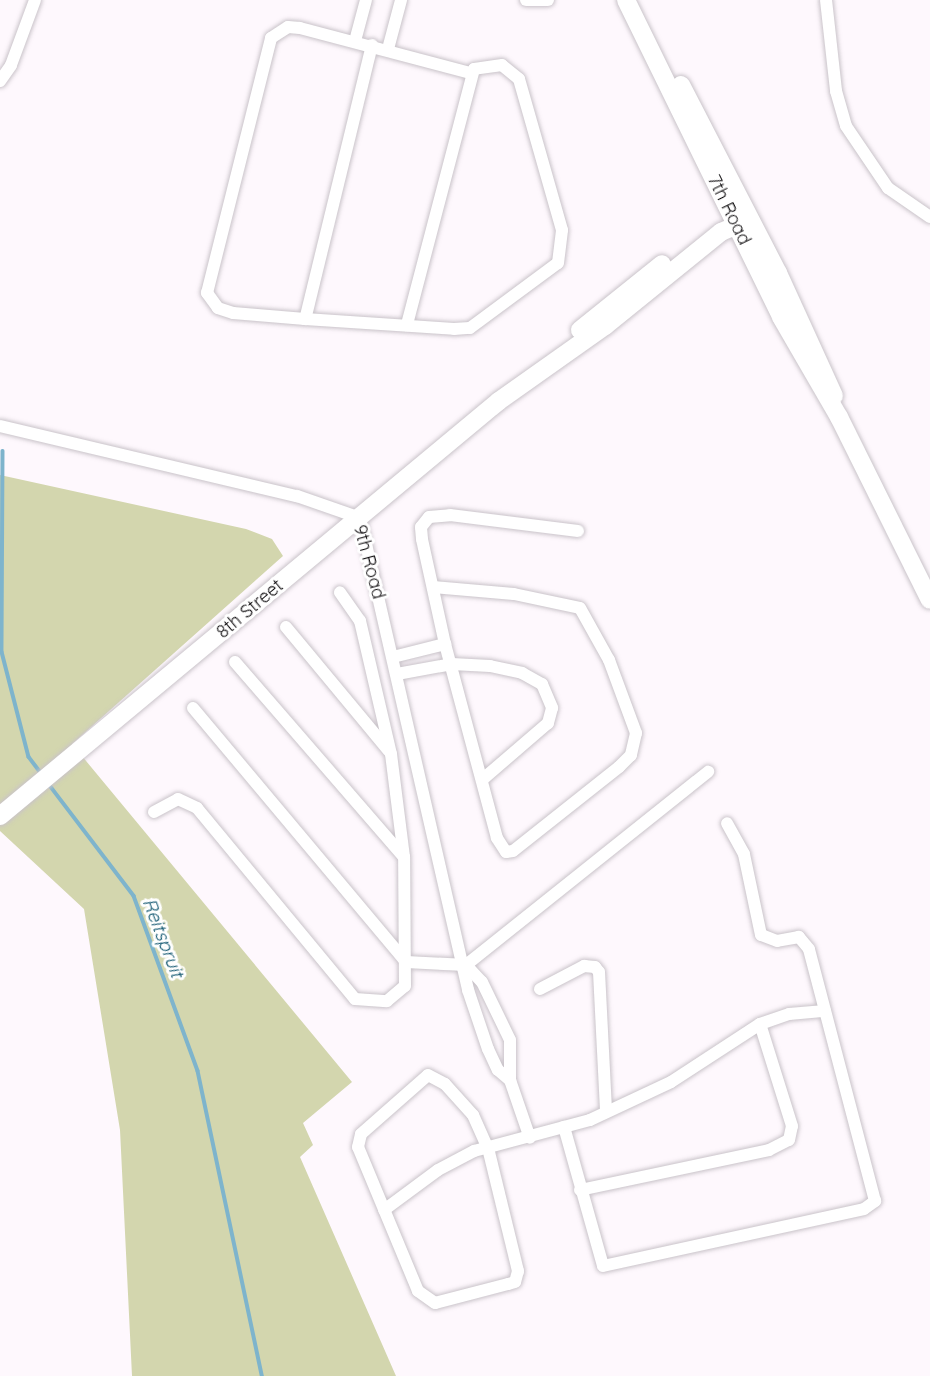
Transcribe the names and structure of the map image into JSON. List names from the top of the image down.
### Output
{
  "streets": {
    "street": ["7th Road", "9th Road", "8th Street"]
  },
  "crossings": [
    ["7th Road", "8th Street"],
    ["9th Road", "8th Street"]
  ],
  "water": ["Reitspruit"]
}
